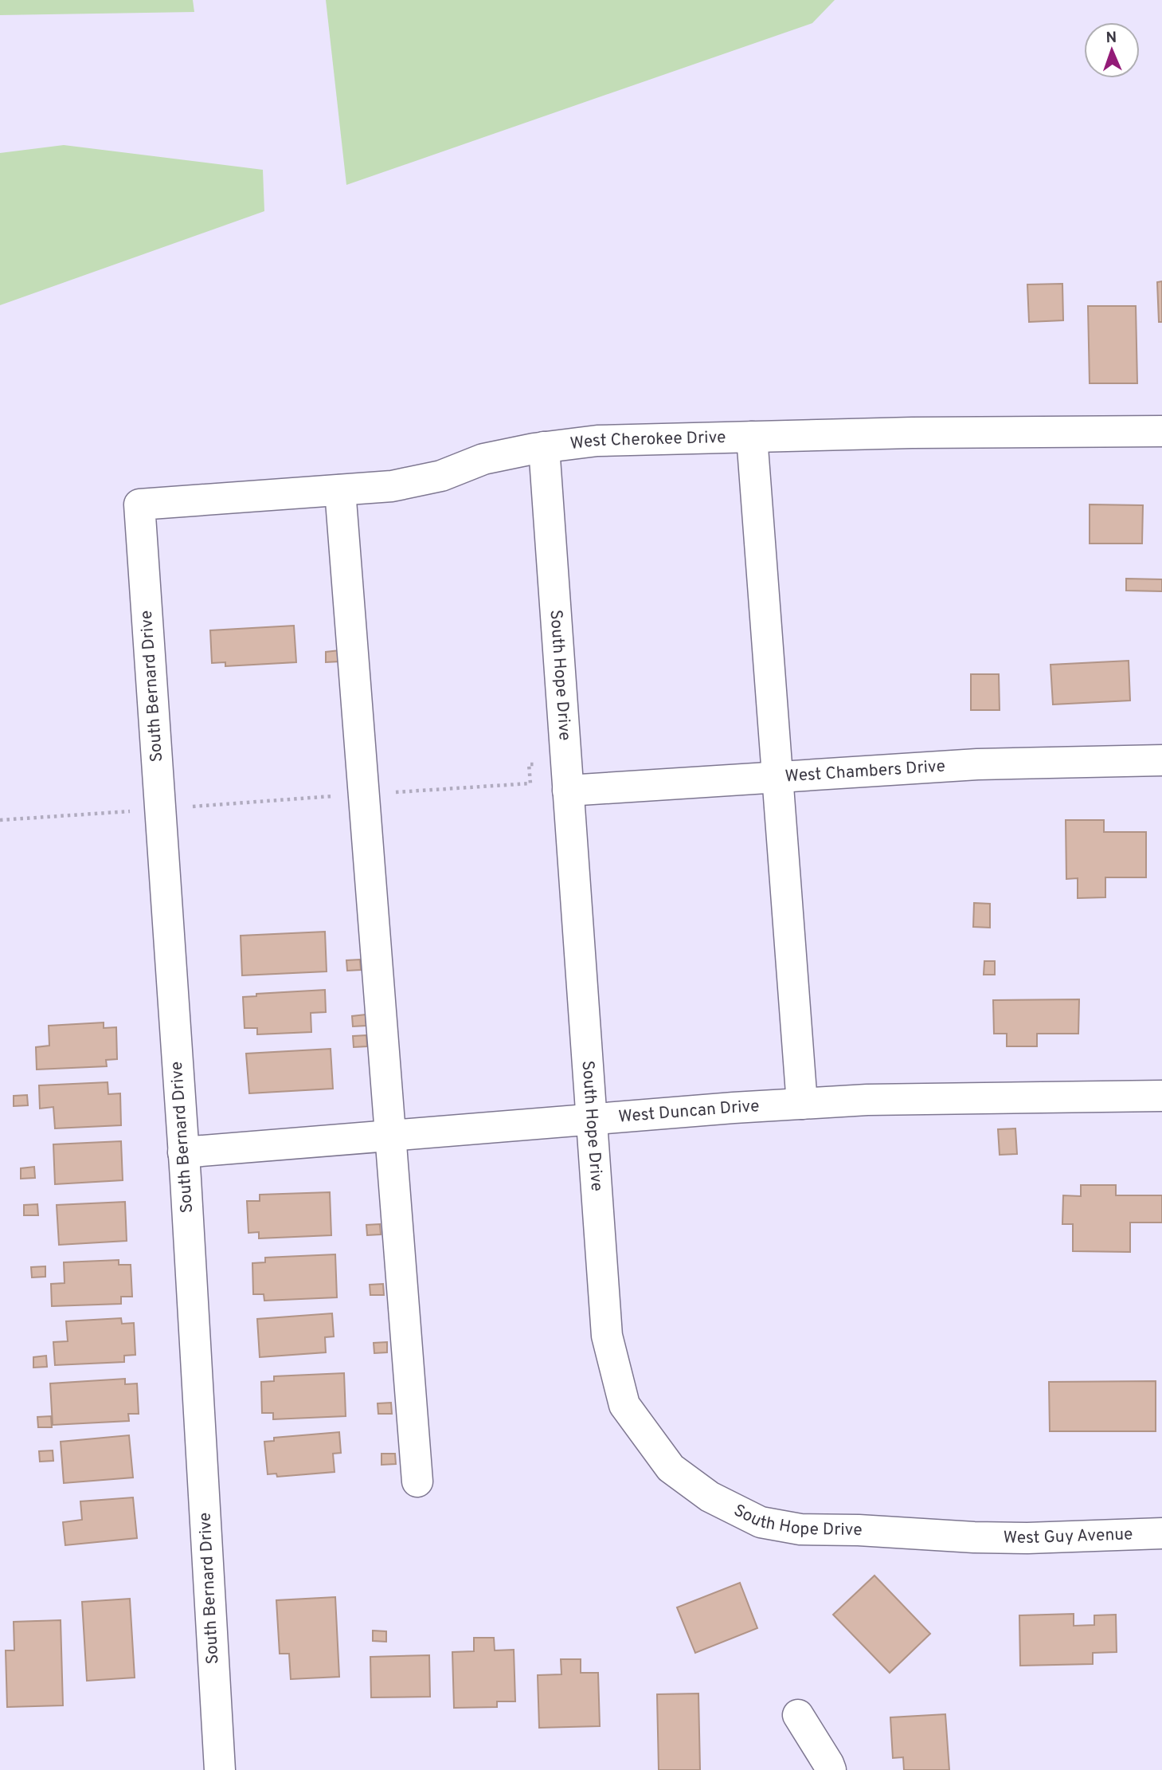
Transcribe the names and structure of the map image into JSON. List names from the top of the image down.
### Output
{
  "streets": {
    "street": [
      "West Cherokee Drive",
      "South Hope Drive",
      "South Bernard Drive",
      "West Chambers Drive",
      "West Duncan Drive",
      "West Guy Avenue"
    ]
  },
  "crossings": [
    ["West Cherokee Drive", "South Hope Drive"],
    ["West Cherokee Drive", "South Bernard Drive"],
    ["South Hope Drive", "West Chambers Drive"],
    ["South Hope Drive", "West Duncan Drive"],
    ["South Hope Drive", "West Guy Avenue"],
    ["South Bernard Drive", "West Duncan Drive"]
  ],
  "north": "top"
}
